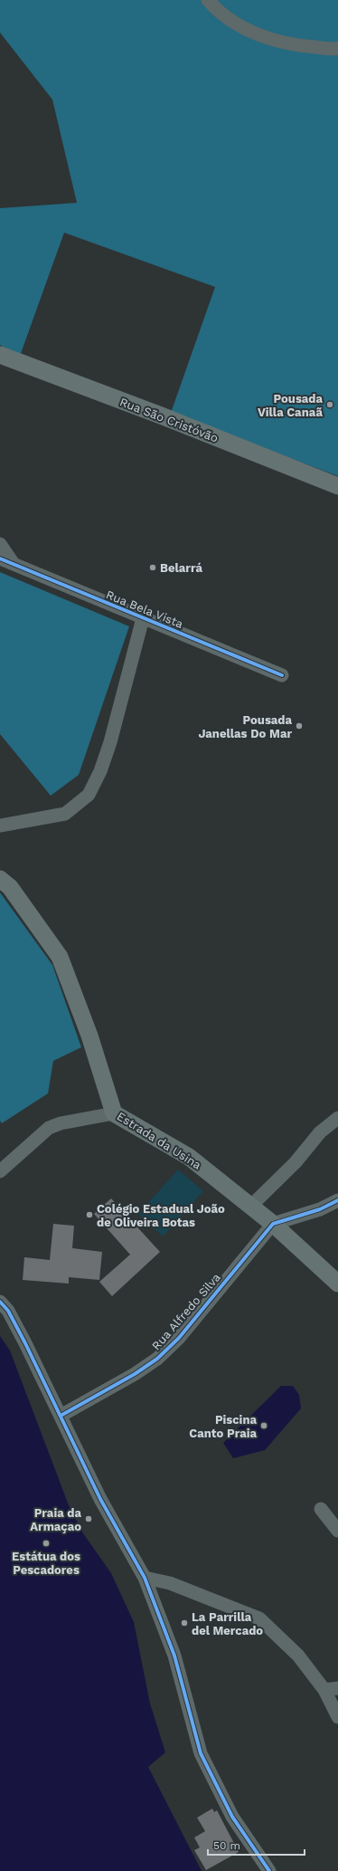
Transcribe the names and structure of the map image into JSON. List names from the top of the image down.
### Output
{
  "streets": {
    "main road": ["Rua São Cristóvão", "Estrada da Usina"],
    "street": ["Rua Bela Vista", "Rua Alfredo Silva"]
  },
  "crossings": [
    ["Estrada da Usina", "Rua Alfredo Silva"]
  ],
  "places": [
    "Pousada Villa Canaã",
    "Belarrá",
    "Pousada Janellas Do Mar",
    "Colégio Estadual João de Oliveira Botas",
    "Piscina Canto Praia",
    "Praia da Armaçao",
    "Estátua dos Pescadores",
    "La Parrilla del Mercado"
  ],
  "scale_bar": "50 m"
}
